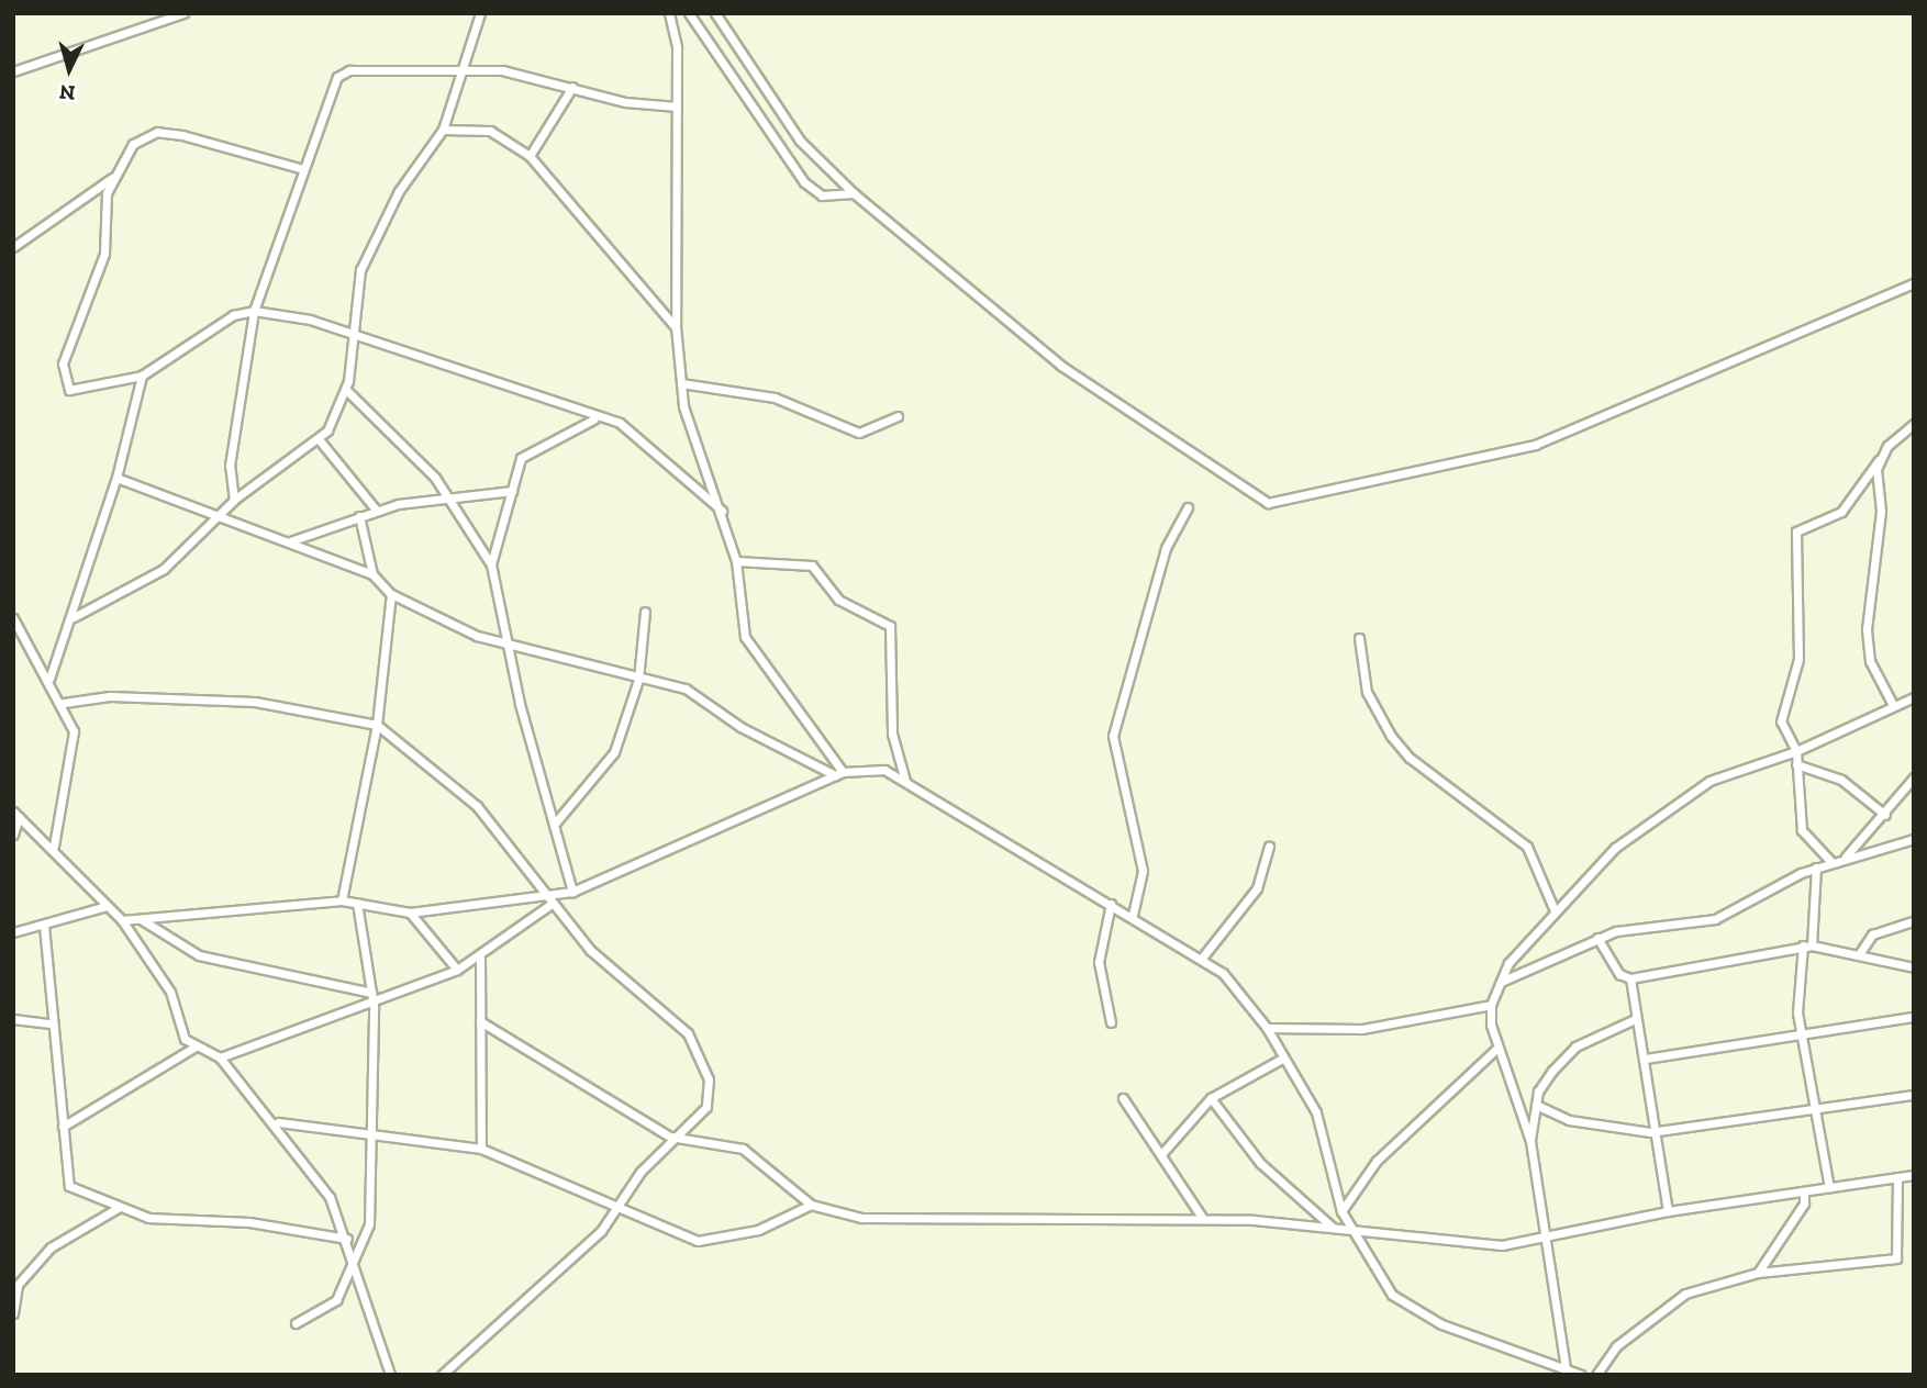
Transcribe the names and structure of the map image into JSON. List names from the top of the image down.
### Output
{
  "north": "bottom"
}
